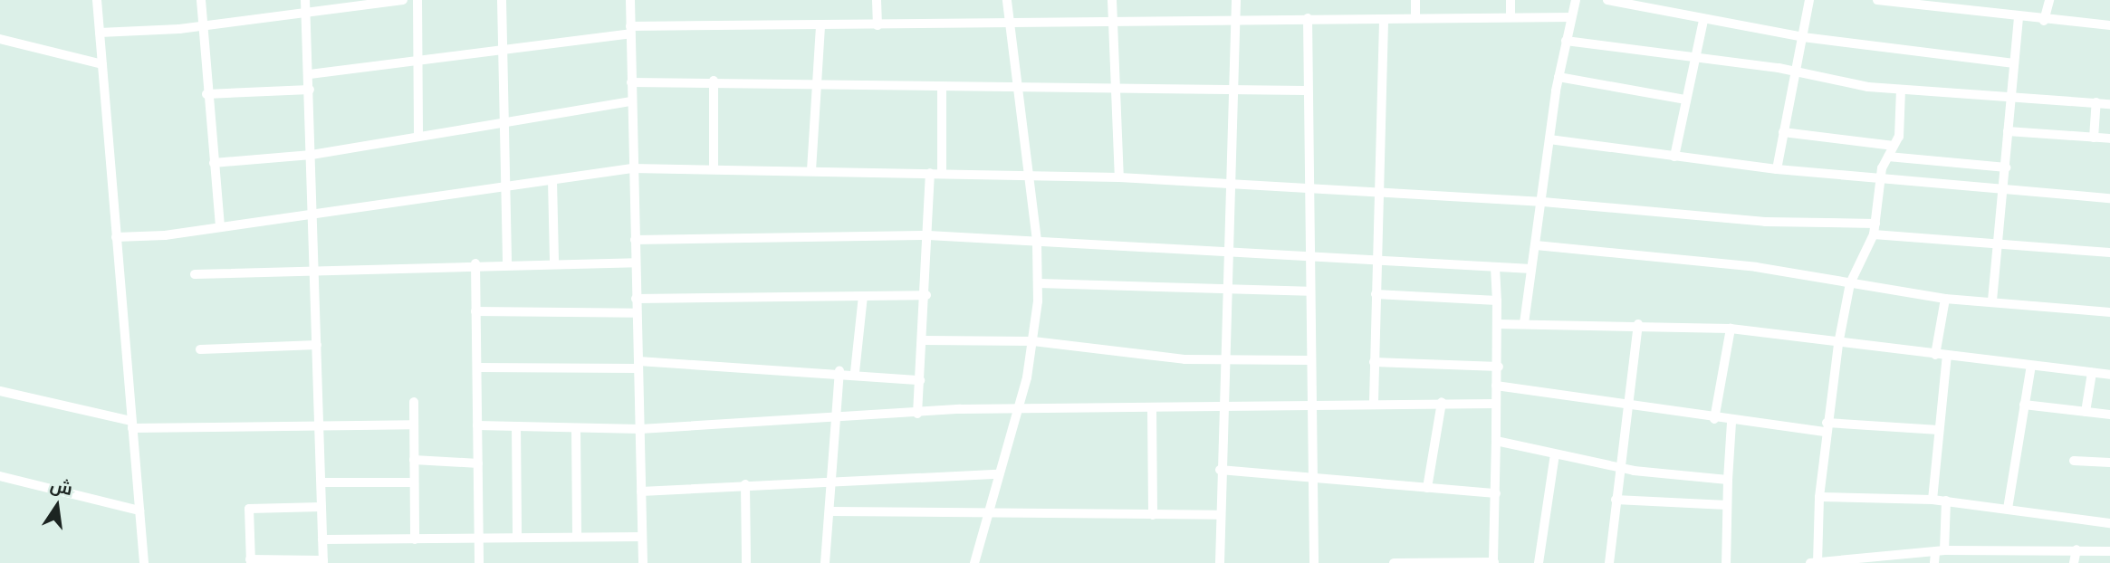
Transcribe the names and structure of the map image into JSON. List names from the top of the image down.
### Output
{
  "north": "top"
}
